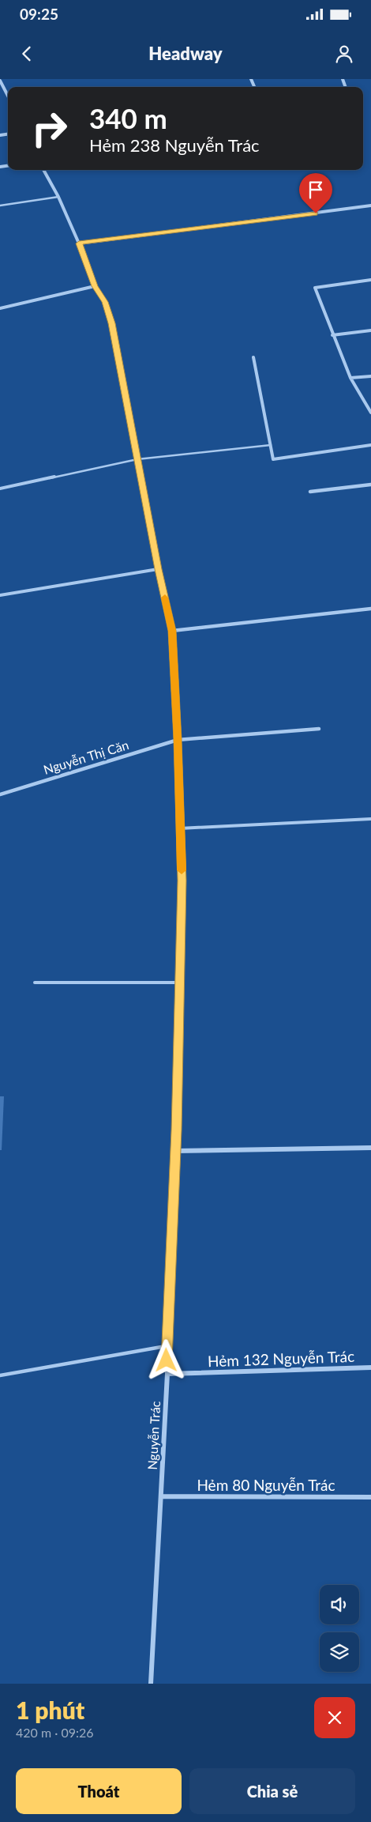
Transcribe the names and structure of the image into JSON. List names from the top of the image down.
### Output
{
  "streets": {
    "street": [
      "Nguyễn Thị Căn",
      "Hẻm 132 Nguyễn Trác",
      "Nguyễn Trác",
      "Hẻm 80 Nguyễn Trác"
    ]
  },
  "crossings": [
    ["Nguyễn Thị Căn", "Nguyễn Trác"],
    ["Hẻm 132 Nguyễn Trác", "Nguyễn Trác"],
    ["Nguyễn Trác", "Hẻm 80 Nguyễn Trác"]
  ],
  "page": {
    "status": "09:25",
    "header": "Headway",
    "turn": ["340 m", "Hẻm 238 Nguyễn Trác"],
    "heading": ["1 phút", "420 m · 09:26"],
    "buttons": ["Thoát", "Chia sẻ"]
  }
}
